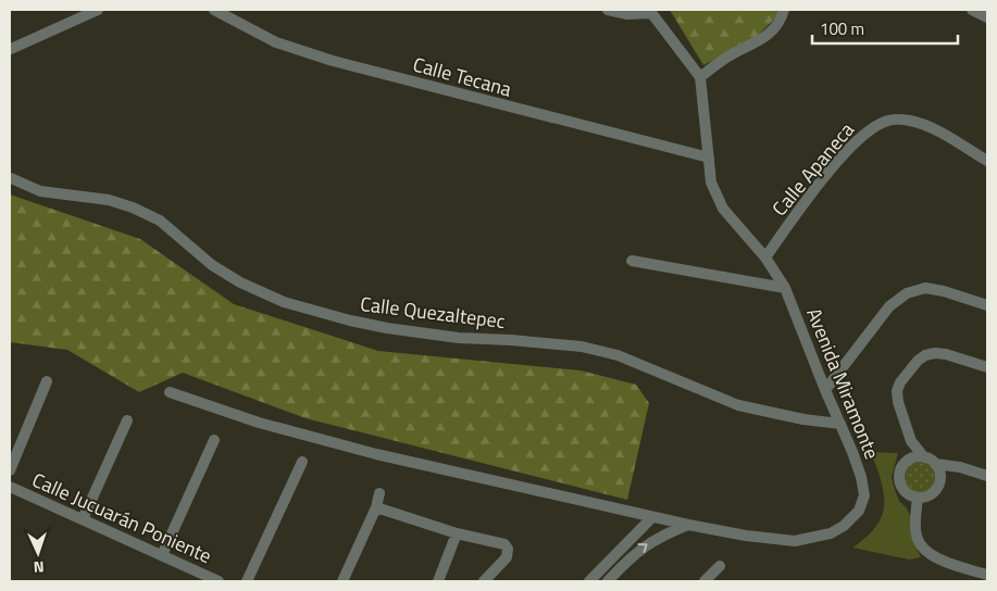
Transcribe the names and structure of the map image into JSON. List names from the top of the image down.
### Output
{
  "streets": {
    "street": [
      "Calle Tecana",
      "Calle Apaneca",
      "Calle Quezaltepec",
      "Avenida Miramonte",
      "Calle Jucuarán Poniente"
    ]
  },
  "crossings": [
    ["Calle Tecana", "Avenida Miramonte"],
    ["Calle Apaneca", "Avenida Miramonte"],
    ["Calle Quezaltepec", "Avenida Miramonte"]
  ],
  "scale_bar": "100 m",
  "north": "bottom"
}
